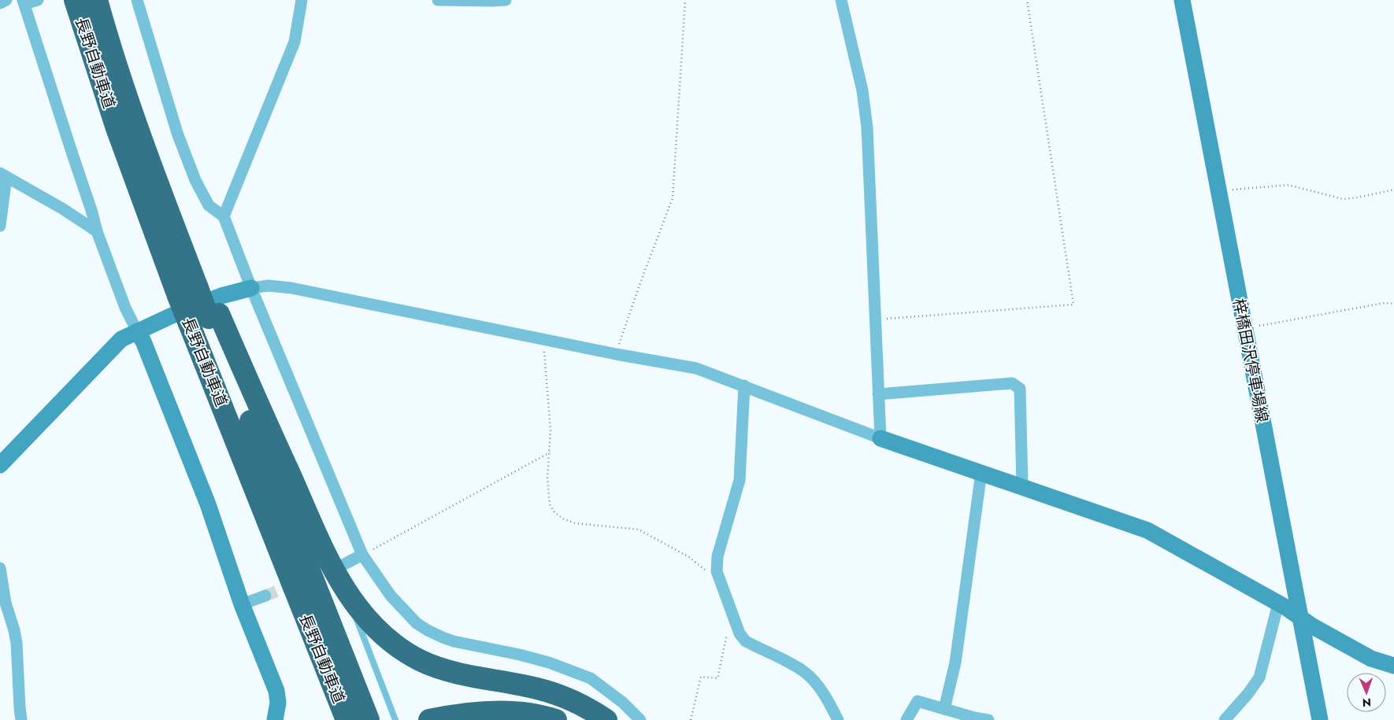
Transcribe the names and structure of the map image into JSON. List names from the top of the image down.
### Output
{
  "streets": {
    "highway": ["長野自動車道"],
    "street": ["梓橋田沢停車場線"]
  },
  "north": "bottom"
}
